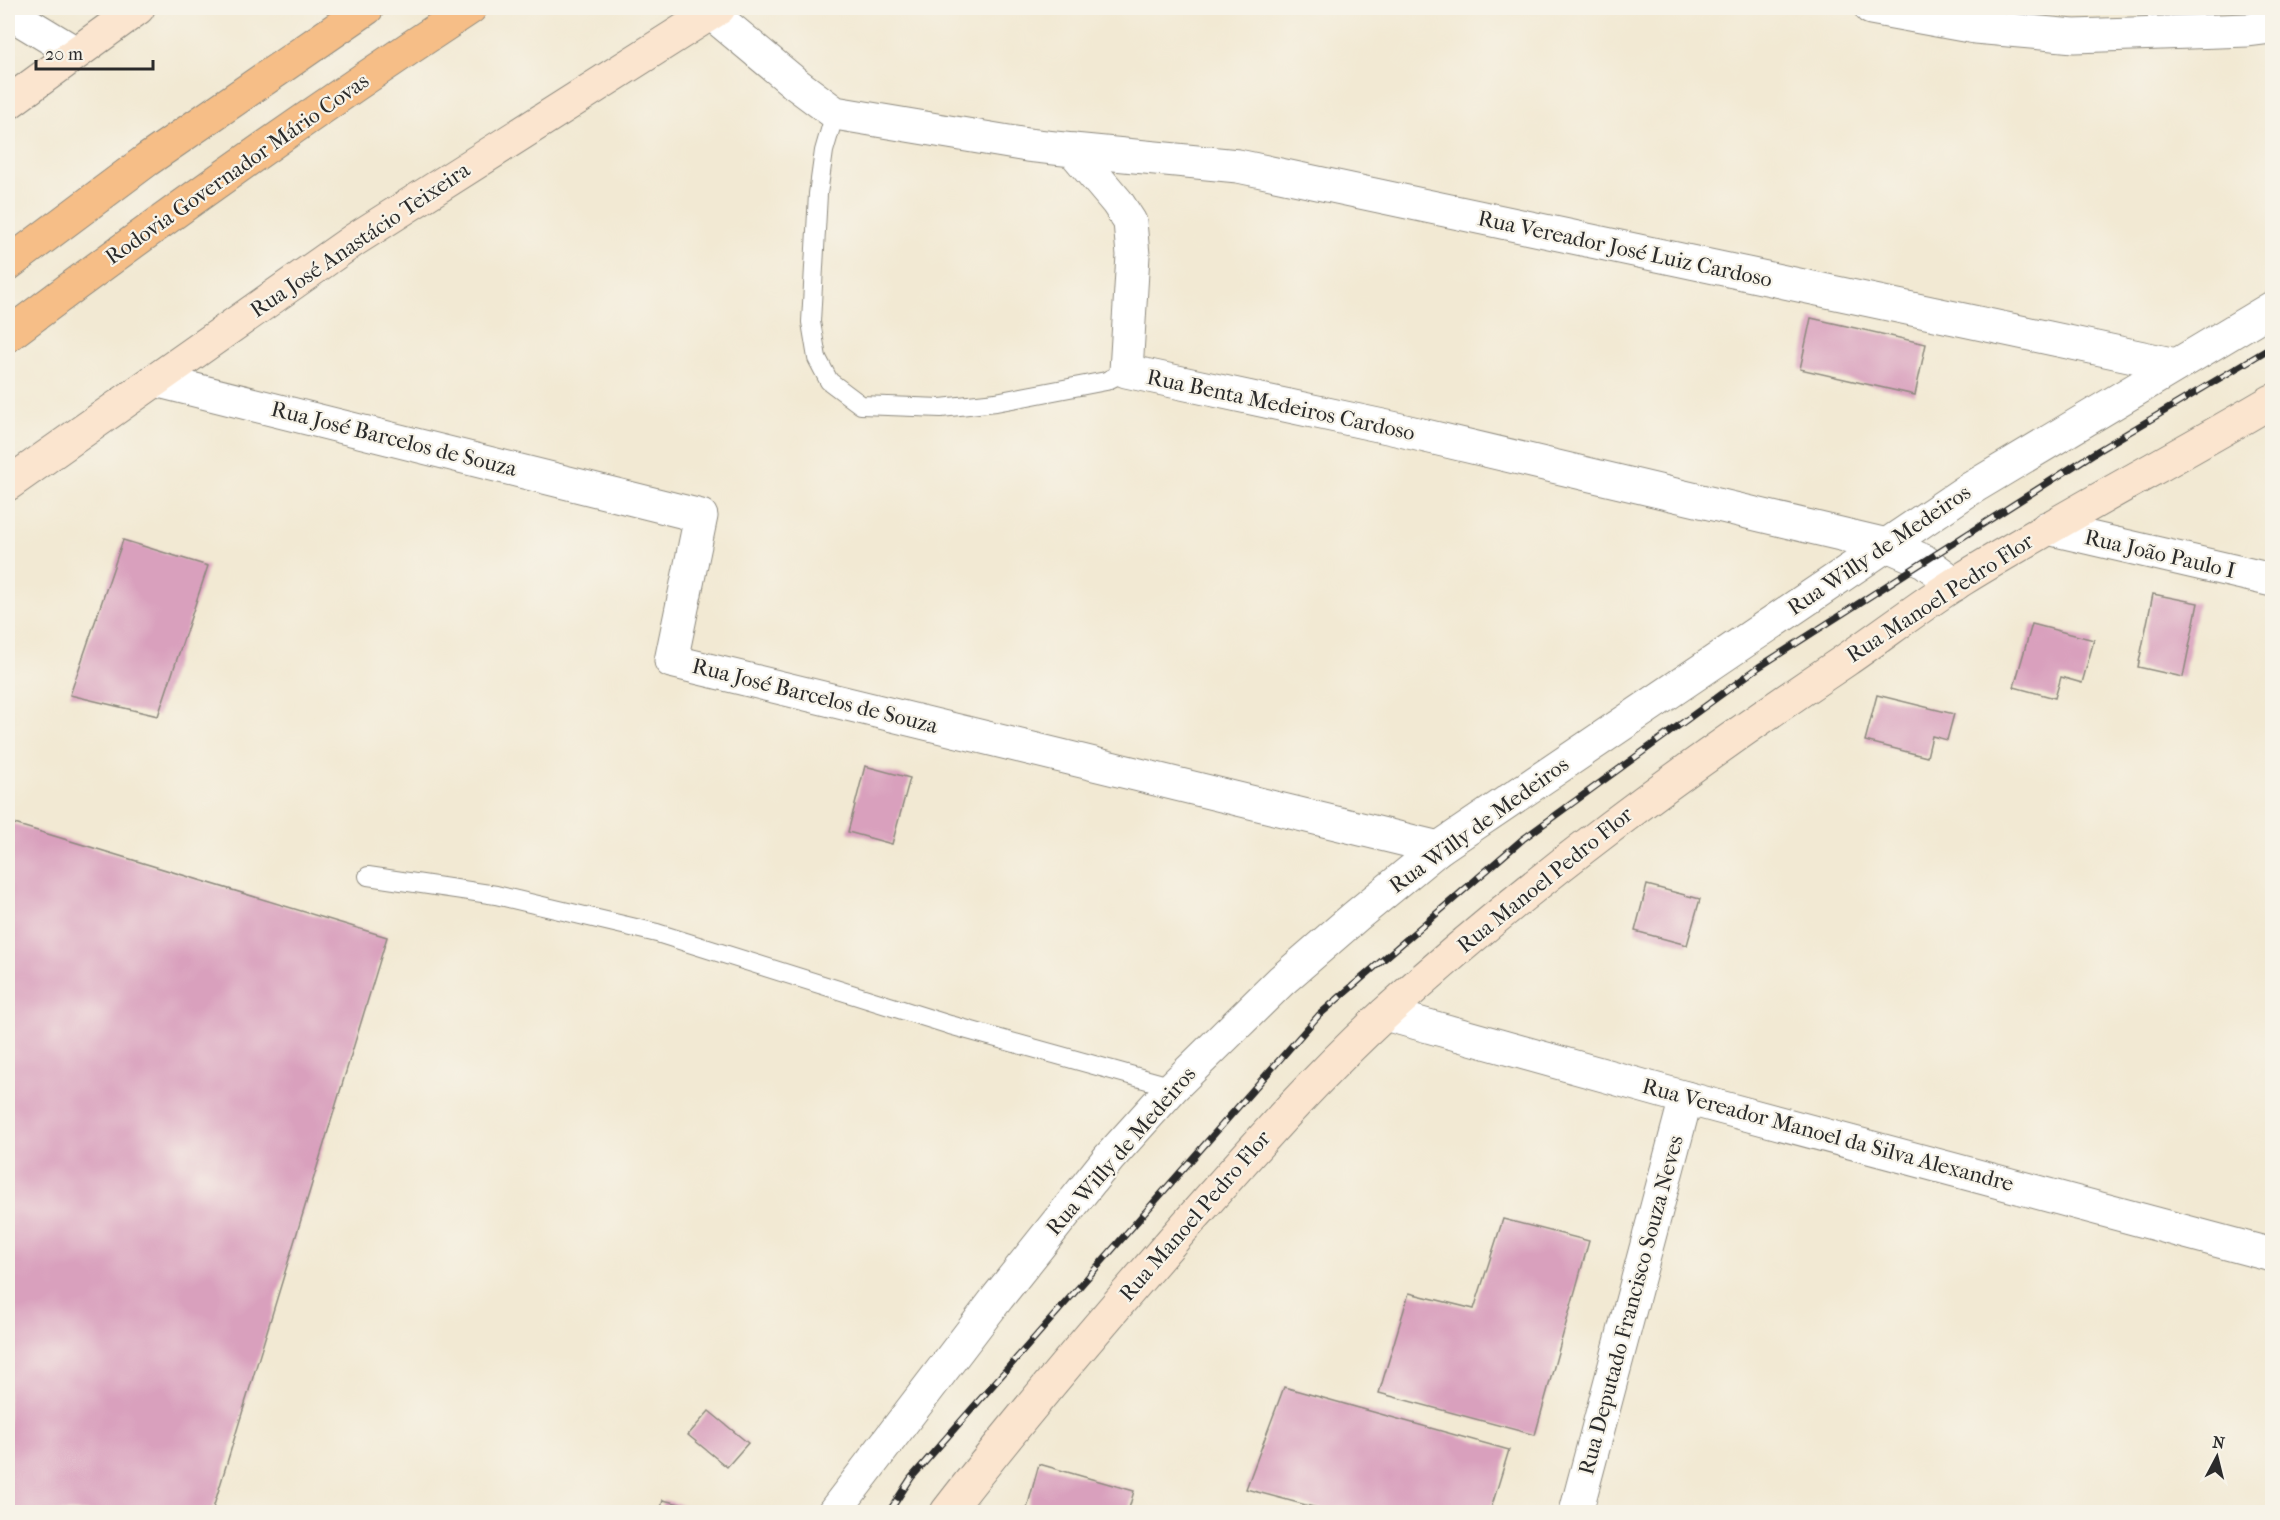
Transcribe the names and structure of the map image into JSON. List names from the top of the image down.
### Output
{
  "streets": {
    "highway": ["Rodovia Governador Mário Covas"],
    "main road": ["Rua José Anastácio Teixeira", "Rua Manoel Pedro Flor"],
    "street": [
      "Rua Vereador José Luiz Cardoso",
      "Rua Benta Medeiros Cardoso",
      "Rua José Barcelos de Souza",
      "Rua Willy de Medeiros",
      "Rua João Paulo I",
      "Rua Vereador Manoel da Silva Alexandre",
      "Rua Deputado Francisco Souza Neves"
    ]
  },
  "crossings": [
    ["Rua José Anastácio Teixeira", "Rua José Barcelos de Souza"],
    ["Rua Vereador José Luiz Cardoso", "Rua Benta Medeiros Cardoso"],
    ["Rua Vereador José Luiz Cardoso", "Rua Willy de Medeiros"],
    ["Rua Benta Medeiros Cardoso", "Rua Willy de Medeiros"],
    ["Rua Benta Medeiros Cardoso", "Rua Manoel Pedro Flor"],
    ["Rua José Barcelos de Souza", "Rua Willy de Medeiros"],
    ["Rua João Paulo I", "Rua Manoel Pedro Flor"],
    ["Rua Manoel Pedro Flor", "Rua Vereador Manoel da Silva Alexandre"],
    ["Rua Vereador Manoel da Silva Alexandre", "Rua Deputado Francisco Souza Neves"]
  ],
  "scale_bar": "20 m",
  "north": "top"
}
